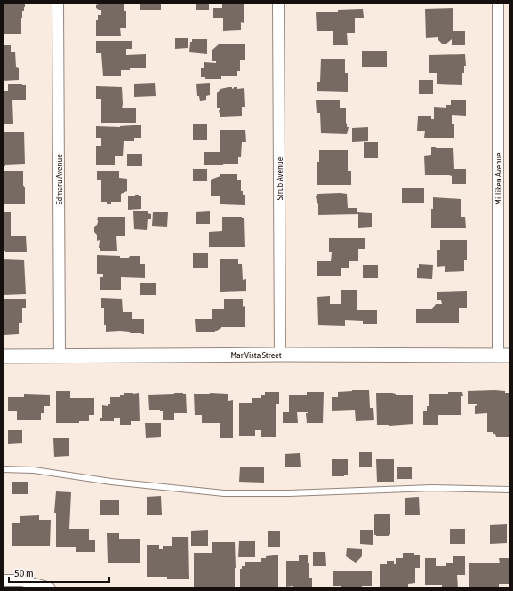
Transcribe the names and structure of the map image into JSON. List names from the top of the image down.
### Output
{
  "streets": {
    "street": [
      "Strub Avenue",
      "Milliken Avenue",
      "Edmaru Avenue",
      "Mar Vista Street"
    ]
  },
  "crossings": [
    ["Strub Avenue", "Mar Vista Street"],
    ["Milliken Avenue", "Mar Vista Street"],
    ["Edmaru Avenue", "Mar Vista Street"]
  ],
  "scale_bar": "50 m"
}
